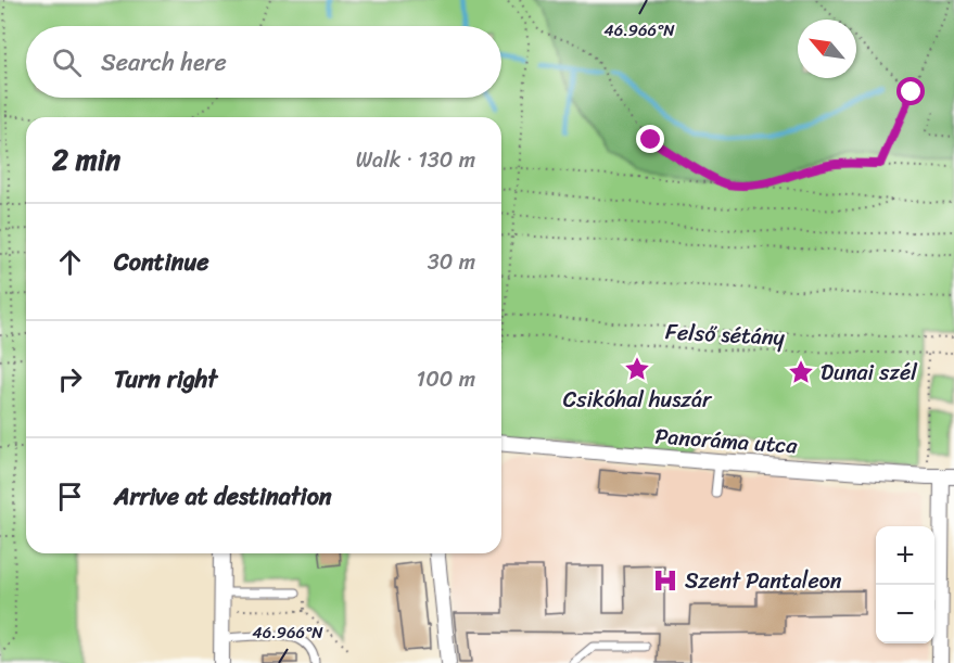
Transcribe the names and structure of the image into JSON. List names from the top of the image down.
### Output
{
  "streets": {
    "street": ["Panoráma utca"],
    "path": ["Felső sétány"]
  },
  "places": {
    "place": ["Csikóhal huszár", "Dunai szél"],
    "hospital": ["Szent Pantaleon"]
  },
  "north": "top left",
  "page": {
    "search": "Search here",
    "heading": ["2 min", "Walk · 130 m"],
    "list": [
      ["Continue", "30 m"],
      ["Turn right", "100 m"],
      "Arrive at destination"
    ],
    "map_buttons": ["+", "−"]
  },
  "coordinates": ["46.966°N"]
}
